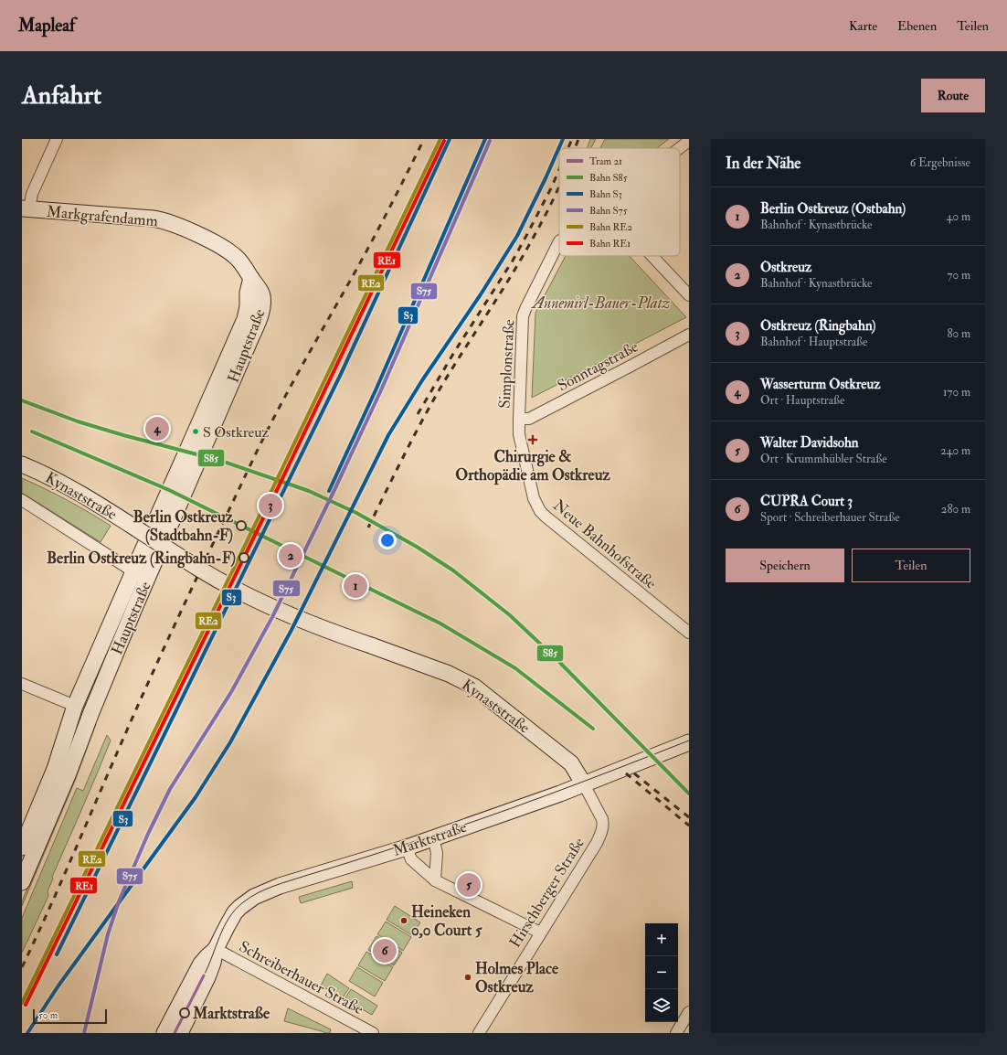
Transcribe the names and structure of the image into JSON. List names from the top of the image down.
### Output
{
  "streets": {
    "main road": [
      "Markgrafendamm",
      "Hauptstraße",
      "Kynaststraße",
      "Marktstraße"
    ],
    "street": [
      "Simplonstraße",
      "Sonntagstraße",
      "Neue Bahnhofstraße",
      "Hirschberger Straße",
      "Schreiberhauer Straße"
    ]
  },
  "crossings": [
    ["Markgrafendamm", "Hauptstraße"],
    ["Simplonstraße", "Sonntagstraße"],
    ["Simplonstraße", "Neue Bahnhofstraße"],
    ["Sonntagstraße", "Neue Bahnhofstraße"],
    ["Kynaststraße", "Marktstraße"],
    ["Kynaststraße", "Hirschberger Straße"],
    ["Marktstraße", "Hirschberger Straße"],
    ["Marktstraße", "Schreiberhauer Straße"]
  ],
  "parks": ["Annemirl-Bauer-Platz"],
  "places": {
    "other": [
      "S Ostkreuz",
      "Berlin Ostkreuz (Stadtbahn-F)",
      "Berlin Ostkreuz (Ringbahn-F)",
      "Heineken 0,0 Court 5",
      "Holmes Place Ostkreuz",
      "Marktstraße"
    ],
    "health": ["Chirurgie & Orthopädie am Ostkreuz"]
  },
  "lines": [
    "rail line S3",
    "rail line RE2",
    "rail line S75",
    "rail line RE1",
    "rail line S85",
    "tram line 21"
  ],
  "legend": [
    "Tram 21",
    "Bahn S85",
    "Bahn S3",
    "Bahn S75",
    "Bahn RE2",
    "Bahn RE1"
  ],
  "scale_bar": "50 m",
  "page": {
    "header": "Mapleaf",
    "nav": ["Karte", "Ebenen", "Teilen"],
    "buttons": [
      "Route",
      ["Speichern", "Teilen"]
    ],
    "title": "Anfahrt",
    "heading": ["In der Nähe", "6 Ergebnisse"],
    "list": [
      {
        "mark": "1",
        "name": "Berlin Ostkreuz (Ostbahn)",
        "note": "Bahnhof · Kynastbrücke",
        "value": "40 m"
      },
      {
        "mark": "2",
        "name": "Ostkreuz",
        "note": "Bahnhof · Kynastbrücke",
        "value": "70 m"
      },
      {
        "mark": "3",
        "name": "Ostkreuz (Ringbahn)",
        "note": "Bahnhof · Hauptstraße",
        "value": "80 m"
      },
      {
        "mark": "4",
        "name": "Wasserturm Ostkreuz",
        "note": "Ort · Hauptstraße",
        "value": "170 m"
      },
      {
        "mark": "5",
        "name": "Walter Davidsohn",
        "note": "Ort · Krummhübler Straße",
        "value": "240 m"
      },
      {
        "mark": "6",
        "name": "CUPRA Court 3",
        "note": "Sport · Schreiberhauer Straße",
        "value": "280 m"
      }
    ],
    "pins": [
      "4",
      "3",
      "2",
      "1",
      "5",
      "6"
    ],
    "map_buttons": ["+", "−"],
    "scale": "50 m"
  }
}
